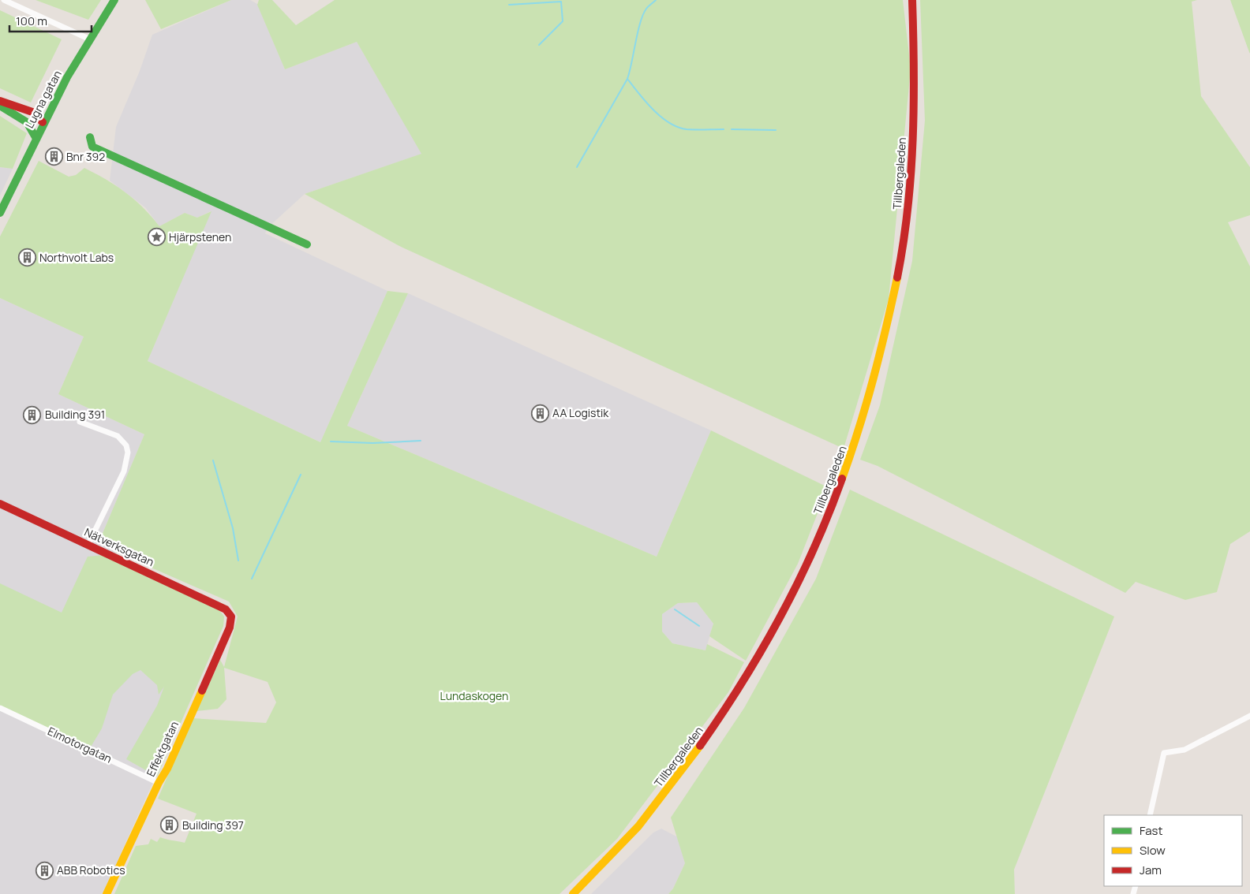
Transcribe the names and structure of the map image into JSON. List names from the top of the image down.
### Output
{
  "streets": {
    "main road": [
      "Lugna gatan",
      "Tillbergaleden",
      "Nätverksgatan",
      "Effektgatan"
    ],
    "street": ["Elmotorgatan"]
  },
  "crossings": [
    ["Nätverksgatan", "Effektgatan"],
    ["Elmotorgatan", "Effektgatan"]
  ],
  "parks": ["Lundaskogen"],
  "places": {
    "building": [
      "Bnr 392",
      "Northvolt Labs",
      "AA Logistik",
      "Building 391",
      "Building 397",
      "ABB Robotics"
    ],
    "place": ["Hjärpstenen"]
  },
  "legend": ["Fast", "Slow", "Jam"],
  "scale_bar": "100 m"
}
